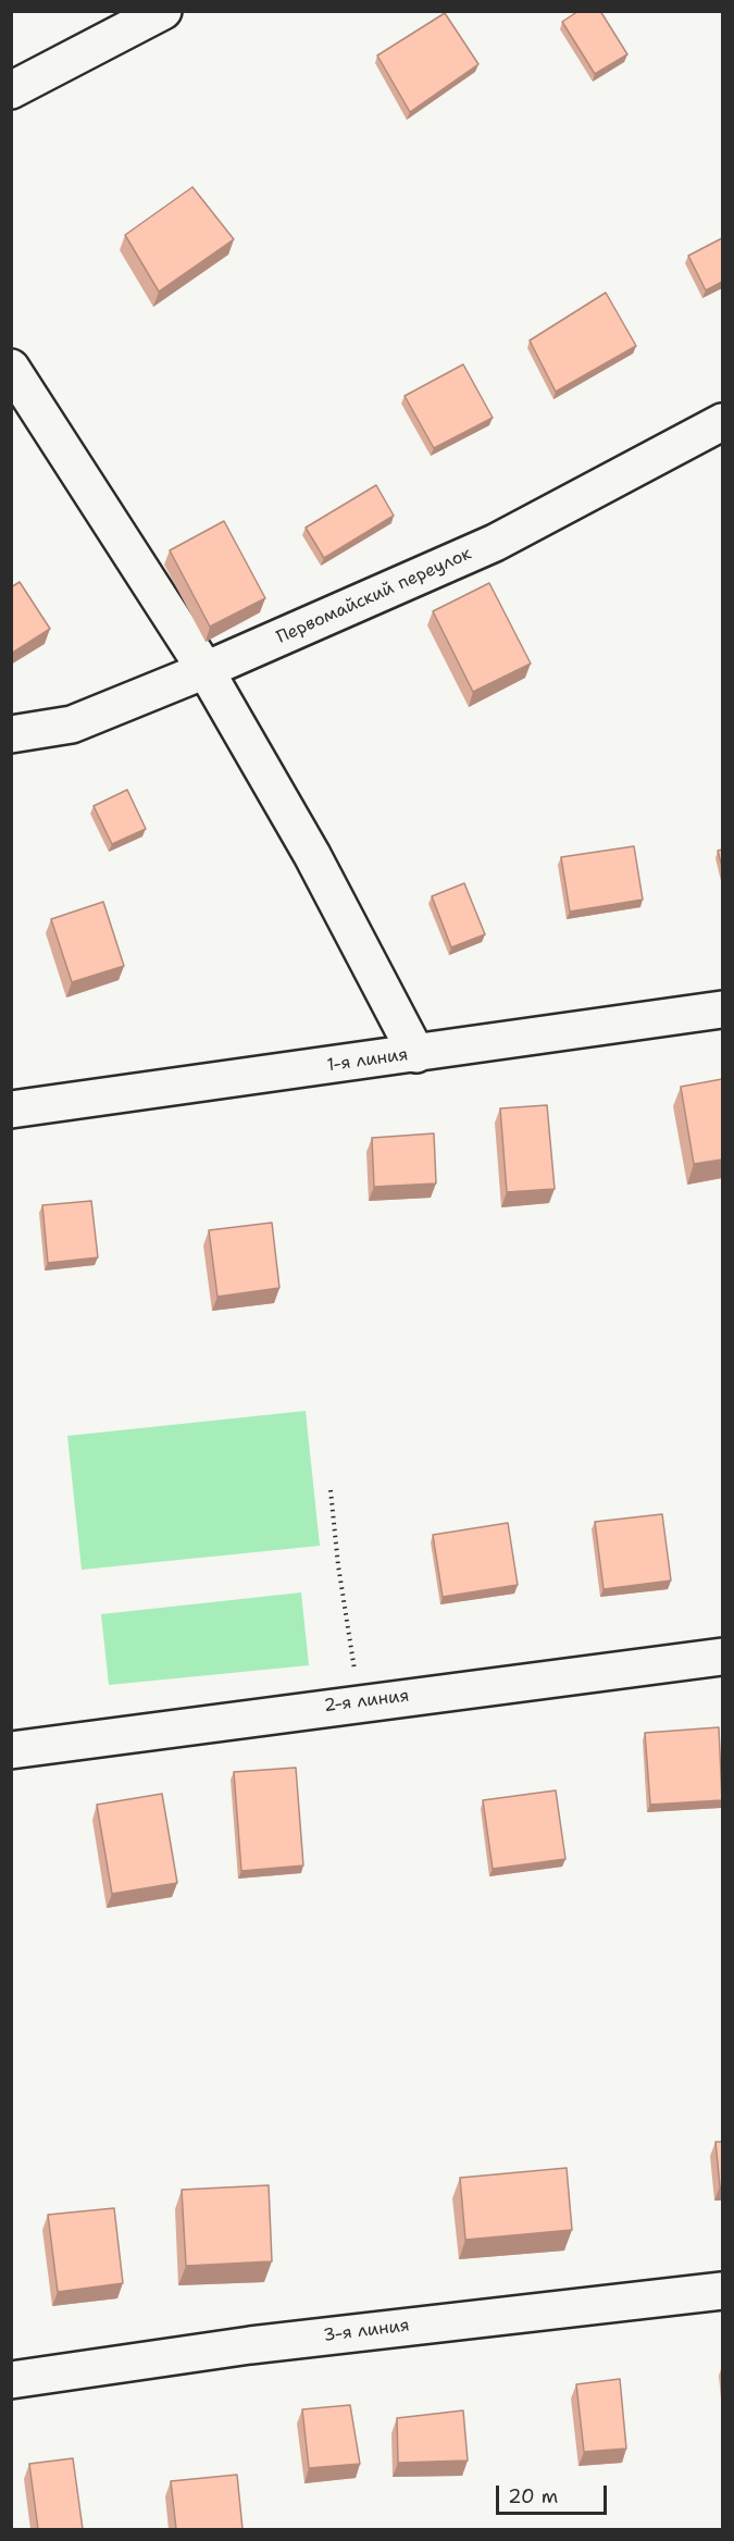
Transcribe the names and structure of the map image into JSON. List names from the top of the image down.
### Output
{
  "streets": {
    "street": [
      "Первомайский переулок",
      "1-я линия",
      "2-я линия",
      "3-я линия"
    ]
  },
  "scale_bar": "20 m"
}
